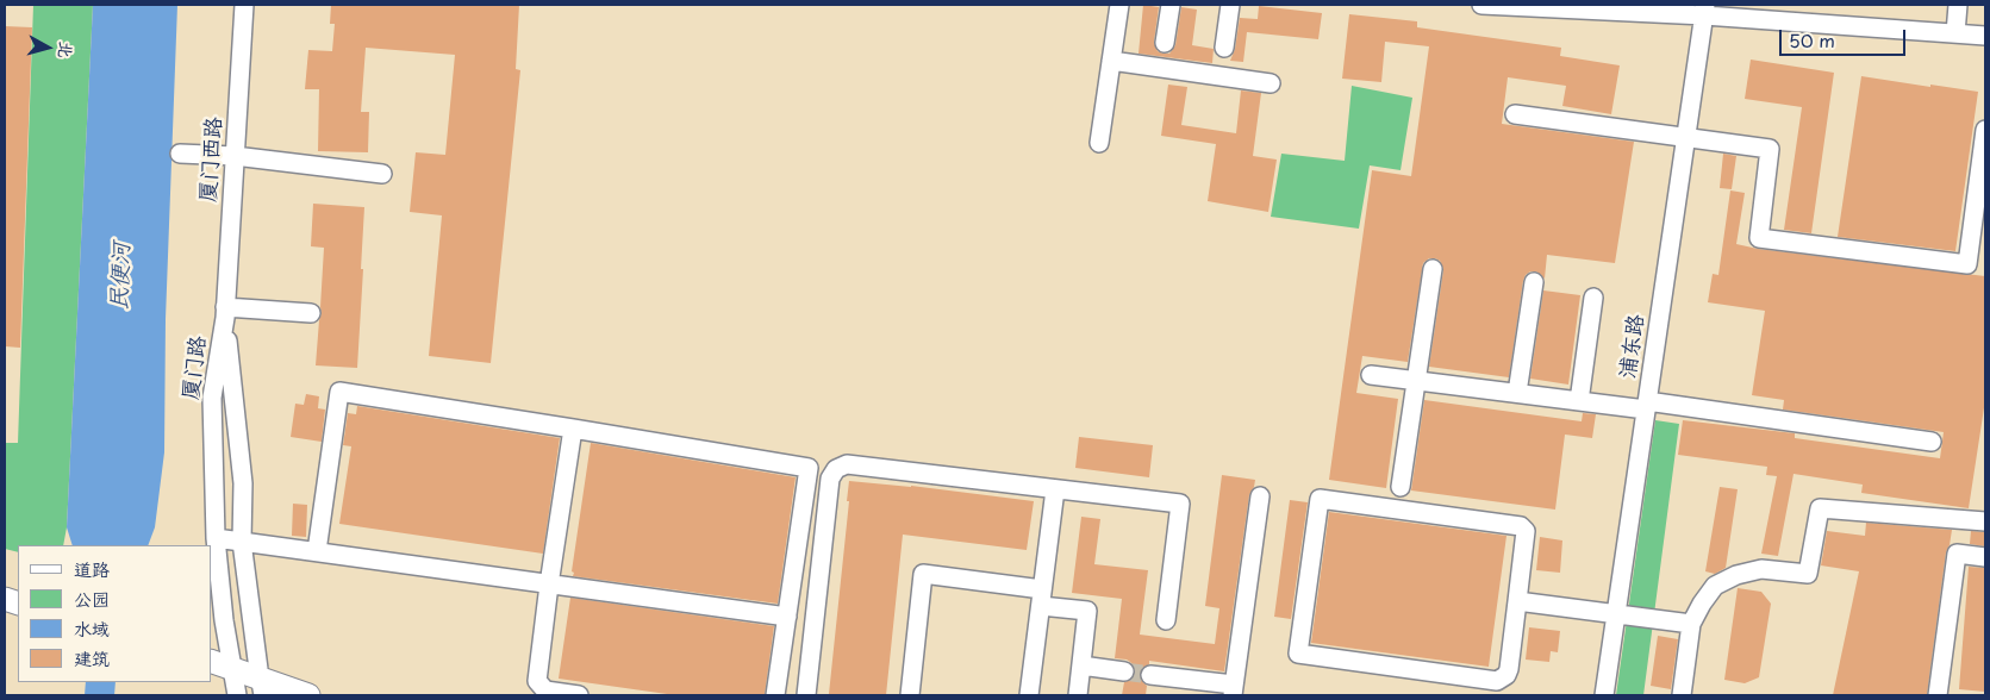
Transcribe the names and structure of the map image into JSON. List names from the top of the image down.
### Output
{
  "streets": {
    "street": ["厦门西路", "浦东路", "厦门路"]
  },
  "crossings": [
    ["厦门西路", "厦门路"]
  ],
  "water": ["民便河"],
  "legend": [
    "道路",
    "公园",
    "水域",
    "建筑"
  ],
  "scale_bar": "50 m",
  "north": "right"
}
